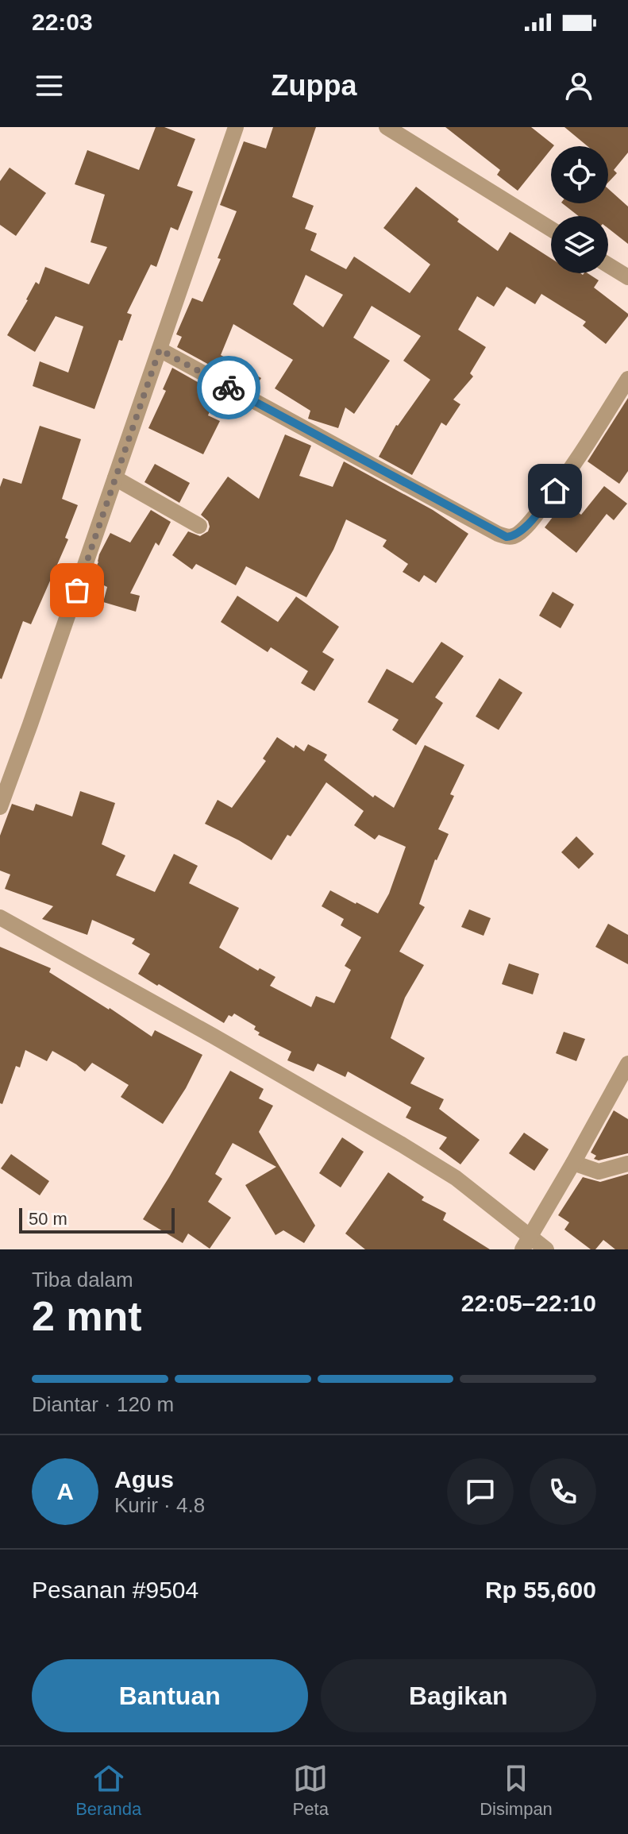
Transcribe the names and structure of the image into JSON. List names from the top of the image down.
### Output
{
  "scale_bar": "50 m",
  "page": {
    "status": "22:03",
    "header": "Zuppa",
    "scale": "50 m",
    "heading": ["2 mnt", "Tiba dalam", "22:05–22:10"],
    "panel": [
      "Agus",
      "Kurir · 4.8",
      "Pesanan #9504",
      "Rp 55,600"
    ],
    "bar": "Diantar · 120 m",
    "round": "A",
    "buttons": ["Bantuan", "Bagikan"],
    "tabs": ["Beranda", "Peta", "Disimpan"]
  }
}
